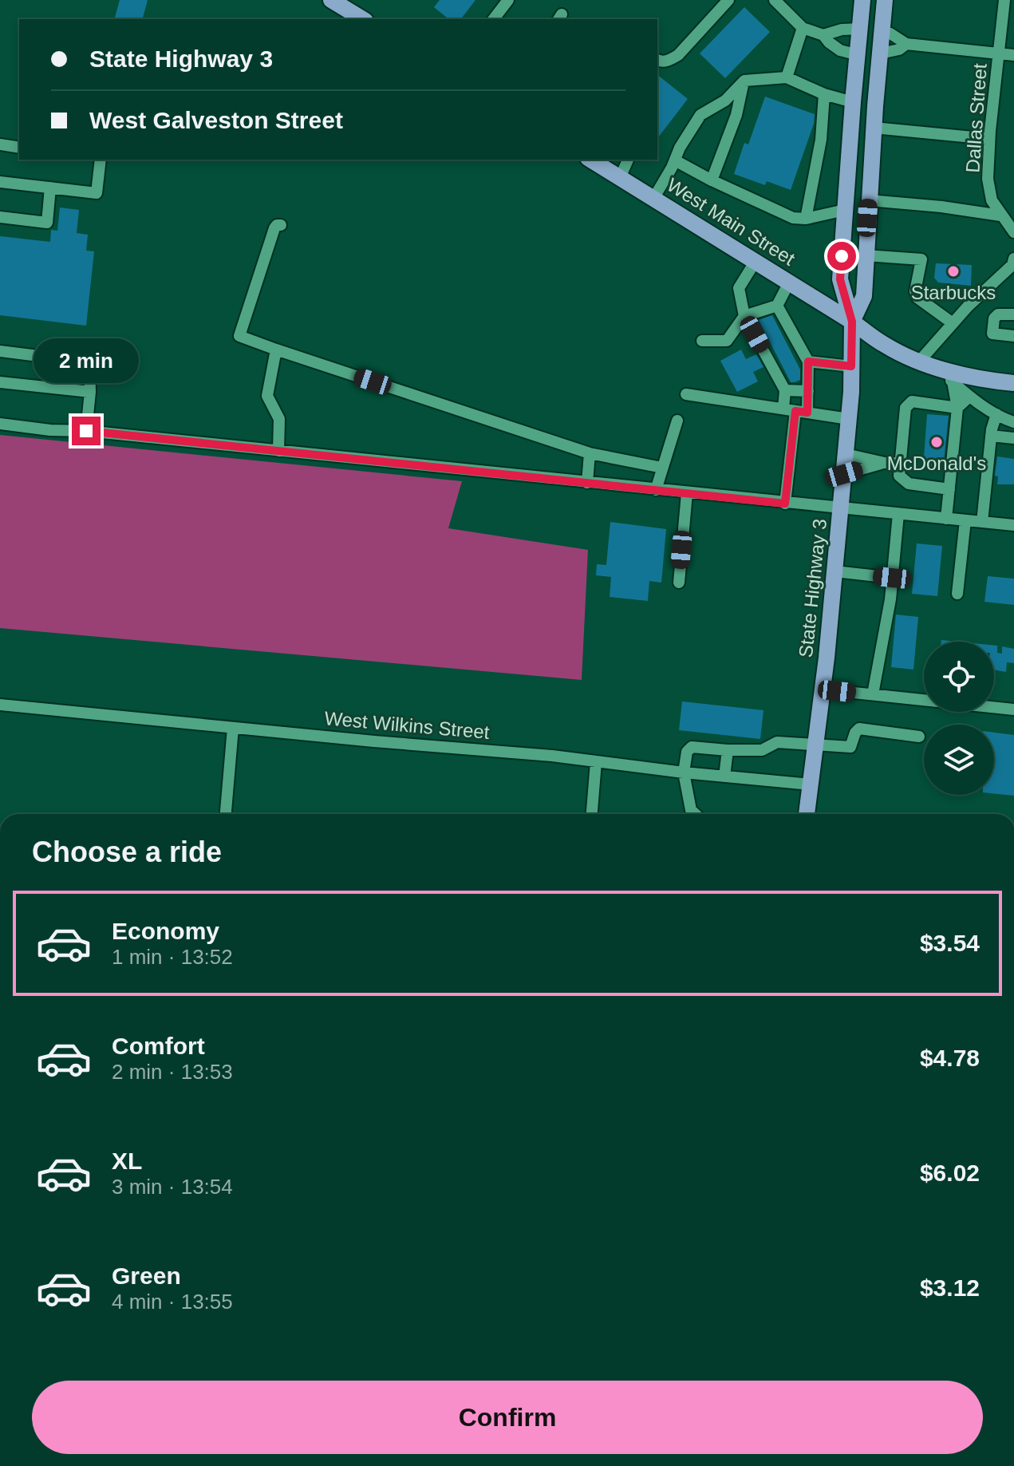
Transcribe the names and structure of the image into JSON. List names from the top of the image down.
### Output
{
  "streets": {
    "main road": ["West Main Street", "State Highway 3"],
    "street": ["Dallas Street", "West Wilkins Street"]
  },
  "crossings": [
    ["West Main Street", "State Highway 3"],
    ["State Highway 3", "West Wilkins Street"]
  ],
  "places": ["Starbucks", "McDonald's"],
  "page": {
    "banner": ["State Highway 3", "West Galveston Street"],
    "bubble": "2 min",
    "heading": "Choose a ride",
    "list": [
      {
        "name": "Economy",
        "note": "1 min · 13:52",
        "value": "$3.54"
      },
      {
        "name": "Comfort",
        "note": "2 min · 13:53",
        "value": "$4.78"
      },
      {
        "name": "XL",
        "note": "3 min · 13:54",
        "value": "$6.02"
      },
      {
        "name": "Green",
        "note": "4 min · 13:55",
        "value": "$3.12"
      }
    ],
    "buttons": "Confirm"
  }
}
